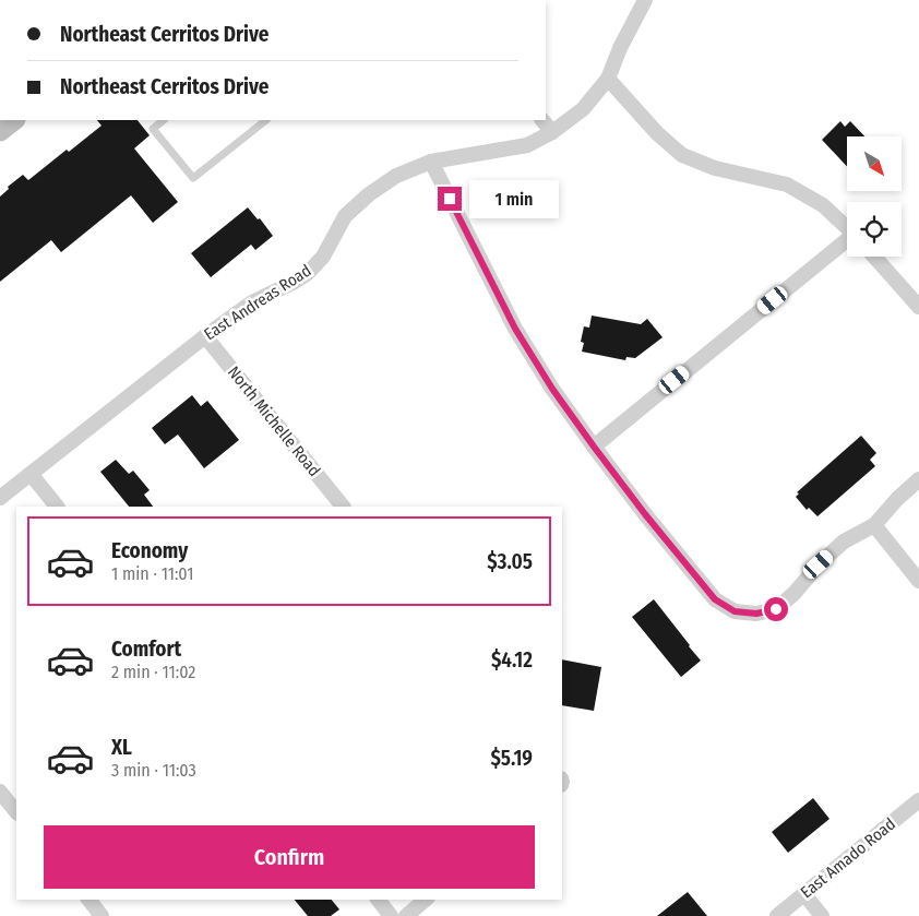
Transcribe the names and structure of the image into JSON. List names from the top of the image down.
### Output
{
  "streets": {
    "street": ["East Andreas Road", "North Michelle Road", "East Amado Road"]
  },
  "crossings": [
    ["East Andreas Road", "North Michelle Road"]
  ],
  "north": "bottom right",
  "page": {
    "banner": ["Northeast Cerritos Drive", "Northeast Cerritos Drive"],
    "bubble": "1 min",
    "list": [
      {
        "name": "Economy",
        "note": "1 min · 11:01",
        "value": "$3.05"
      },
      {
        "name": "Comfort",
        "note": "2 min · 11:02",
        "value": "$4.12"
      },
      {
        "name": "XL",
        "note": "3 min · 11:03",
        "value": "$5.19"
      }
    ],
    "buttons": "Confirm"
  }
}
